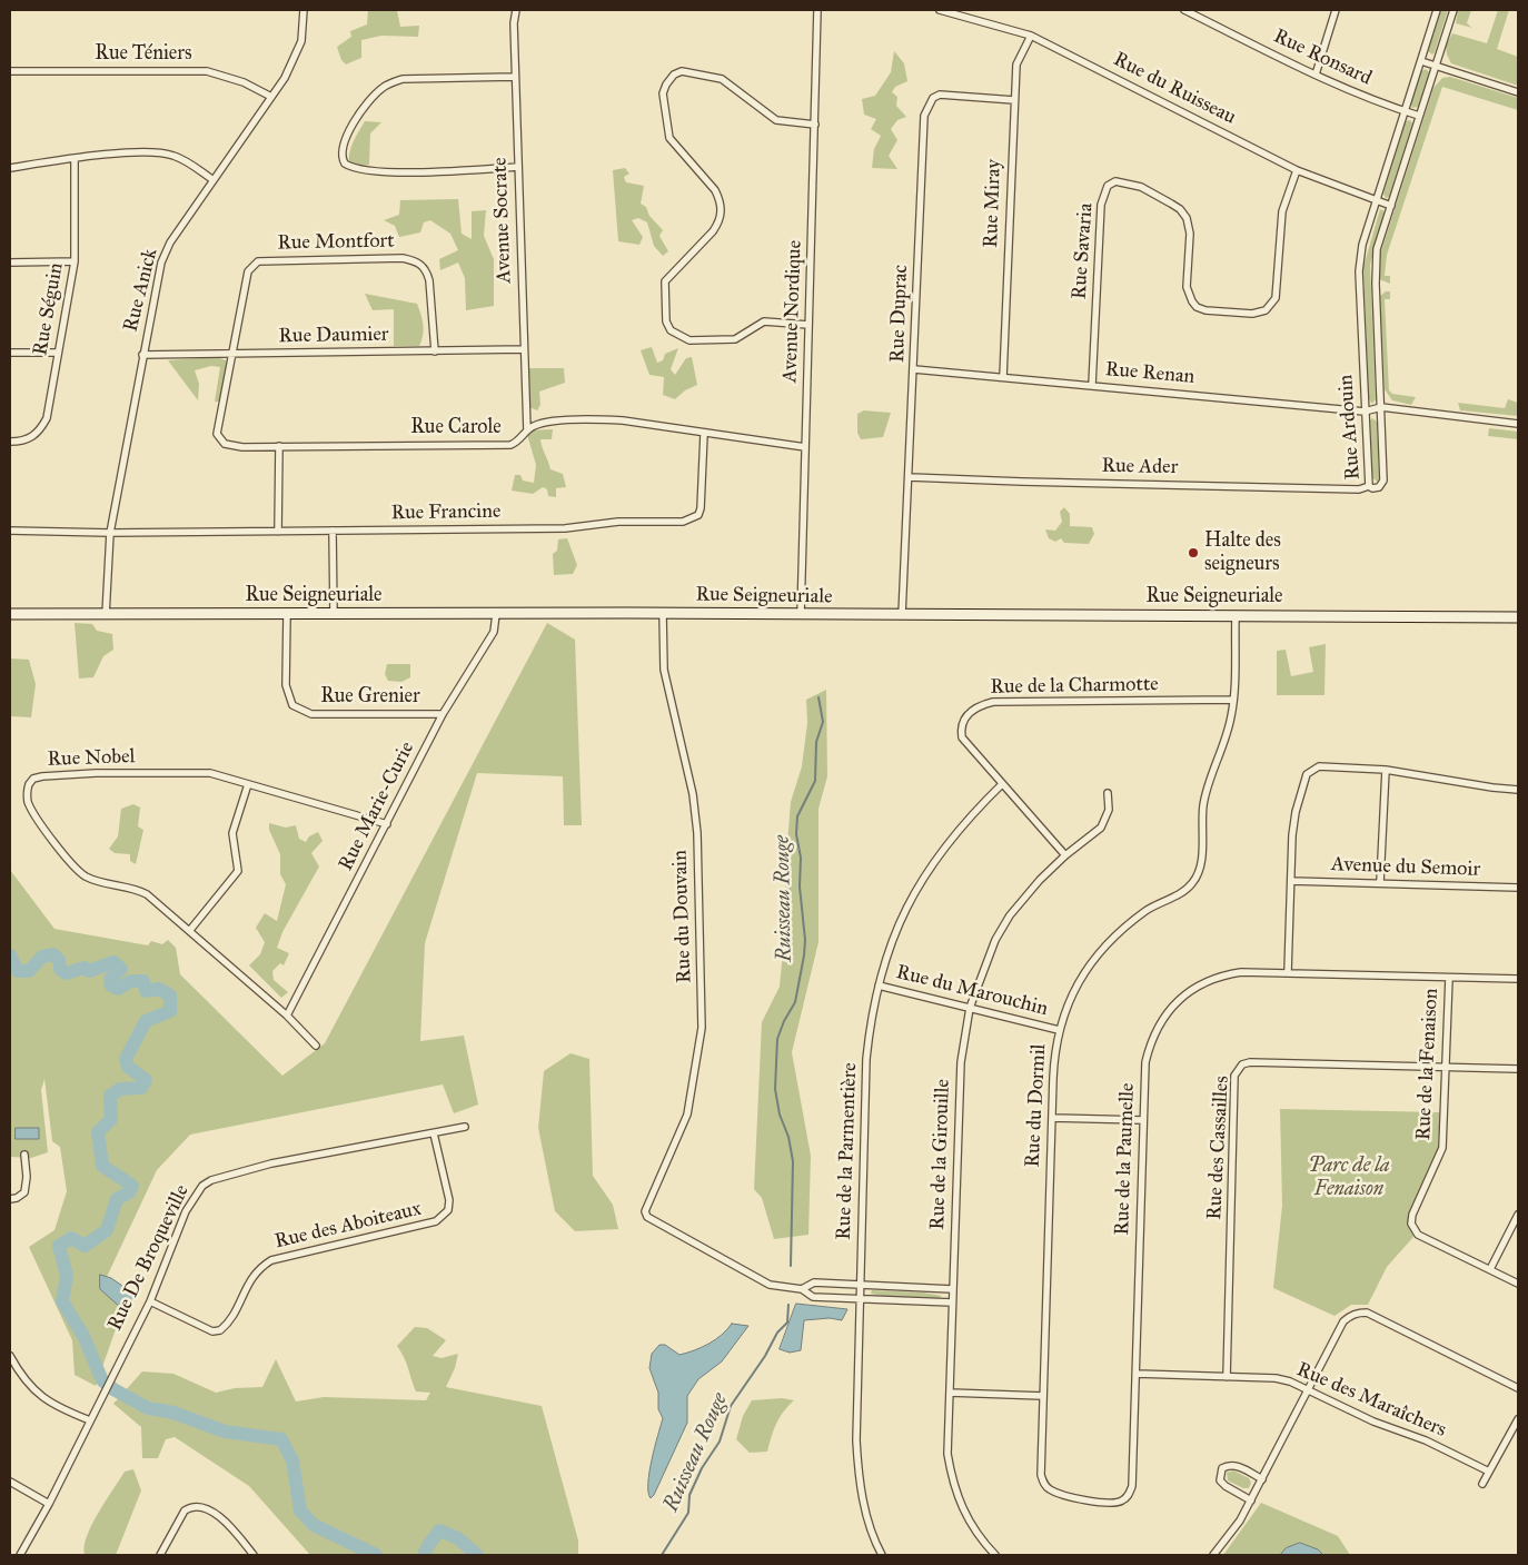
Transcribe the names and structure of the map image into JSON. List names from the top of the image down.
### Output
{
  "streets": {
    "street": [
      "Rue Téniers",
      "Rue Ronsard",
      "Rue du Ruisseau",
      "Rue Miray",
      "Avenue Socrate",
      "Rue Montfort",
      "Rue Savaria",
      "Rue Anick",
      "Rue Séguin",
      "Avenue Nordique",
      "Rue Duprac",
      "Rue Daumier",
      "Rue Renan",
      "Rue Ardouin",
      "Rue Carole",
      "Rue Ader",
      "Rue Francine",
      "Rue Seigneuriale",
      "Rue de la Charmotte",
      "Rue Grenier",
      "Rue Nobel",
      "Rue Marie-Curie",
      "Avenue du Semoir",
      "Rue du Douvain",
      "Rue du Marouchin",
      "Rue de la Fenaison",
      "Rue du Dormil",
      "Rue des Cassailles",
      "Rue de la Parmentière",
      "Rue de la Girouille",
      "Rue de la Paumelle",
      "Rue des Aboiteaux",
      "Rue De Broqueville",
      "Rue des Maraîchers"
    ]
  },
  "crossings": [
    ["Rue Téniers", "Rue Anick"],
    ["Rue Ronsard", "Rue Ardouin"],
    ["Rue du Ruisseau", "Rue Miray"],
    ["Rue du Ruisseau", "Rue Savaria"],
    ["Rue du Ruisseau", "Rue Ardouin"],
    ["Rue Miray", "Rue Duprac"],
    ["Rue Miray", "Rue Renan"],
    ["Avenue Socrate", "Rue Daumier"],
    ["Avenue Socrate", "Rue Carole"],
    ["Rue Montfort", "Rue Daumier"],
    ["Rue Montfort", "Rue Carole"],
    ["Rue Savaria", "Rue Renan"],
    ["Rue Anick", "Rue Daumier"],
    ["Rue Anick", "Rue Francine"],
    ["Rue Anick", "Rue Seigneuriale"],
    ["Avenue Nordique", "Rue Carole"],
    ["Avenue Nordique", "Rue Seigneuriale"],
    ["Rue Duprac", "Rue Renan"],
    ["Rue Duprac", "Rue Ader"],
    ["Rue Duprac", "Rue Seigneuriale"],
    ["Rue Daumier", "Rue Carole"],
    ["Rue Renan", "Rue Ardouin"],
    ["Rue Ardouin", "Rue Ader"],
    ["Rue Carole", "Rue Francine"],
    ["Rue Seigneuriale", "Rue Grenier"],
    ["Rue Seigneuriale", "Rue Marie-Curie"],
    ["Rue Seigneuriale", "Rue du Douvain"],
    ["Rue Seigneuriale", "Rue du Dormil"],
    ["Rue de la Charmotte", "Rue du Dormil"],
    ["Rue de la Charmotte", "Rue de la Parmentière"],
    ["Rue de la Charmotte", "Rue de la Girouille"],
    ["Rue Grenier", "Rue Marie-Curie"],
    ["Rue Nobel", "Rue Marie-Curie"],
    ["Rue du Marouchin", "Rue du Dormil"],
    ["Rue du Marouchin", "Rue de la Parmentière"],
    ["Rue du Marouchin", "Rue de la Girouille"],
    ["Rue de la Fenaison", "Rue des Cassailles"],
    ["Rue de la Fenaison", "Rue de la Paumelle"],
    ["Rue du Dormil", "Rue de la Paumelle"],
    ["Rue des Cassailles", "Rue des Maraîchers"],
    ["Rue de la Paumelle", "Rue des Maraîchers"],
    ["Rue des Aboiteaux", "Rue De Broqueville"]
  ],
  "water": ["Ruisseau Rouge"],
  "parks": ["Parc de la Fenaison"],
  "places": ["Halte des seigneurs"]
}
